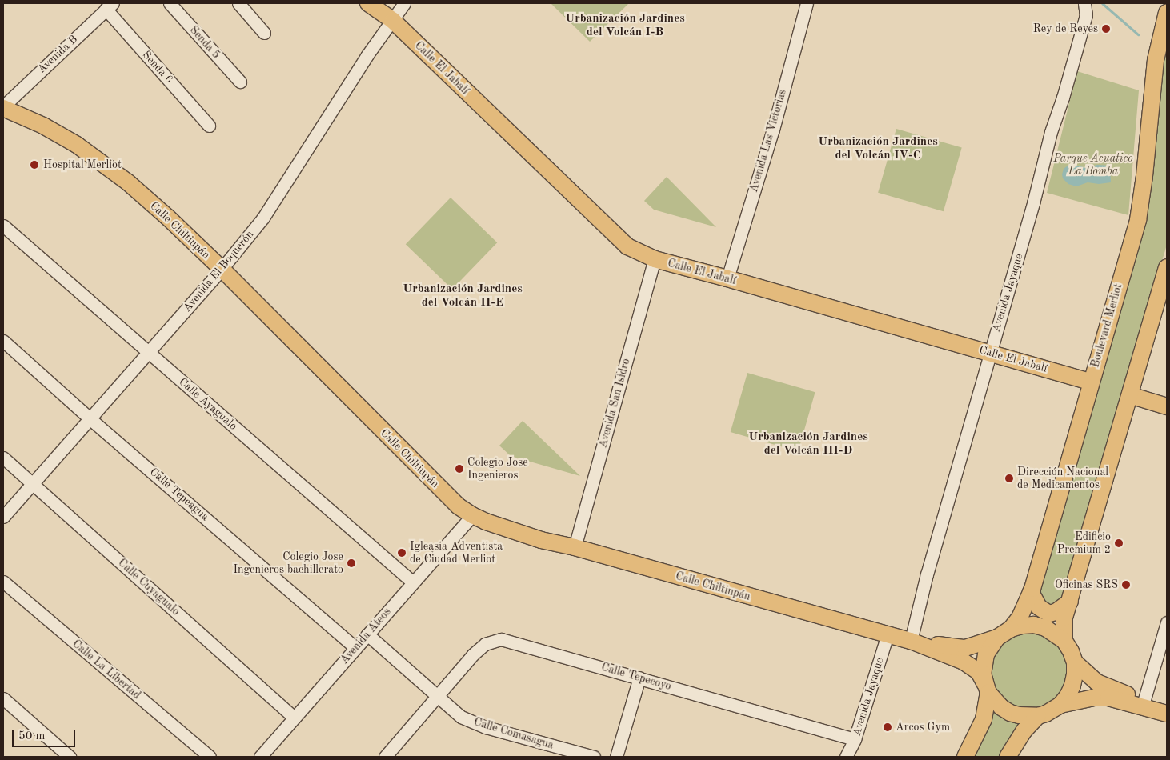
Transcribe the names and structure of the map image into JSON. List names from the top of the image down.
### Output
{
  "streets": {
    "main road": ["Calle El Jabalí", "Calle Chiltiupán", "Boulevard Merliot"],
    "street": [
      "Senda 5",
      "Avenida B",
      "Senda 6",
      "Avenida Las Victorias",
      "Avenida El Boquerón",
      "Avenida Jayaque",
      "Avenida San Isidro",
      "Calle Ayagualo",
      "Calle Tepeagua",
      "Calle Cuyagualo",
      "Avenida Ateos",
      "Calle La Libertad",
      "Calle Tepecoyo",
      "Calle Comasagua"
    ]
  },
  "crossings": [
    ["Avenida B", "Senda 6"],
    ["Avenida B", "Calle Chiltiupán"],
    ["Calle El Jabalí", "Avenida Las Victorias"],
    ["Calle El Jabalí", "Avenida El Boquerón"],
    ["Calle El Jabalí", "Avenida Jayaque"],
    ["Calle El Jabalí", "Boulevard Merliot"],
    ["Calle El Jabalí", "Avenida San Isidro"],
    ["Calle Chiltiupán", "Avenida El Boquerón"],
    ["Calle Chiltiupán", "Avenida Jayaque"],
    ["Calle Chiltiupán", "Boulevard Merliot"],
    ["Calle Chiltiupán", "Avenida San Isidro"],
    ["Calle Chiltiupán", "Avenida Ateos"],
    ["Avenida El Boquerón", "Calle Ayagualo"],
    ["Avenida El Boquerón", "Calle Tepeagua"],
    ["Avenida El Boquerón", "Calle Cuyagualo"],
    ["Avenida Jayaque", "Calle Tepecoyo"],
    ["Calle Ayagualo", "Avenida Ateos"],
    ["Calle Tepeagua", "Avenida Ateos"],
    ["Calle Cuyagualo", "Avenida Ateos"],
    ["Avenida Ateos", "Calle Comasagua"],
    ["Calle Tepecoyo", "Calle Comasagua"]
  ],
  "districts": [
    "Urbanización Jardines del Volcán I-B",
    "Urbanización Jardines del Volcán IV-C",
    "Urbanización Jardines del Volcán II-E",
    "Urbanización Jardines del Volcán III-D"
  ],
  "parks": ["Parque Acuatico La Bomba"],
  "places": [
    "Rey de Reyes",
    "Hospital Merliot",
    "Colegio Jose Ingenieros",
    "Dirección Nacional de Medicamentos",
    "Edificio Premium 2",
    "Igleasia Adventista de Ciudad Merliot",
    "Colegio Jose Ingenieros bachillerato",
    "Oficinas SRS",
    "Arcos Gym"
  ],
  "scale_bar": "50 m"
}
